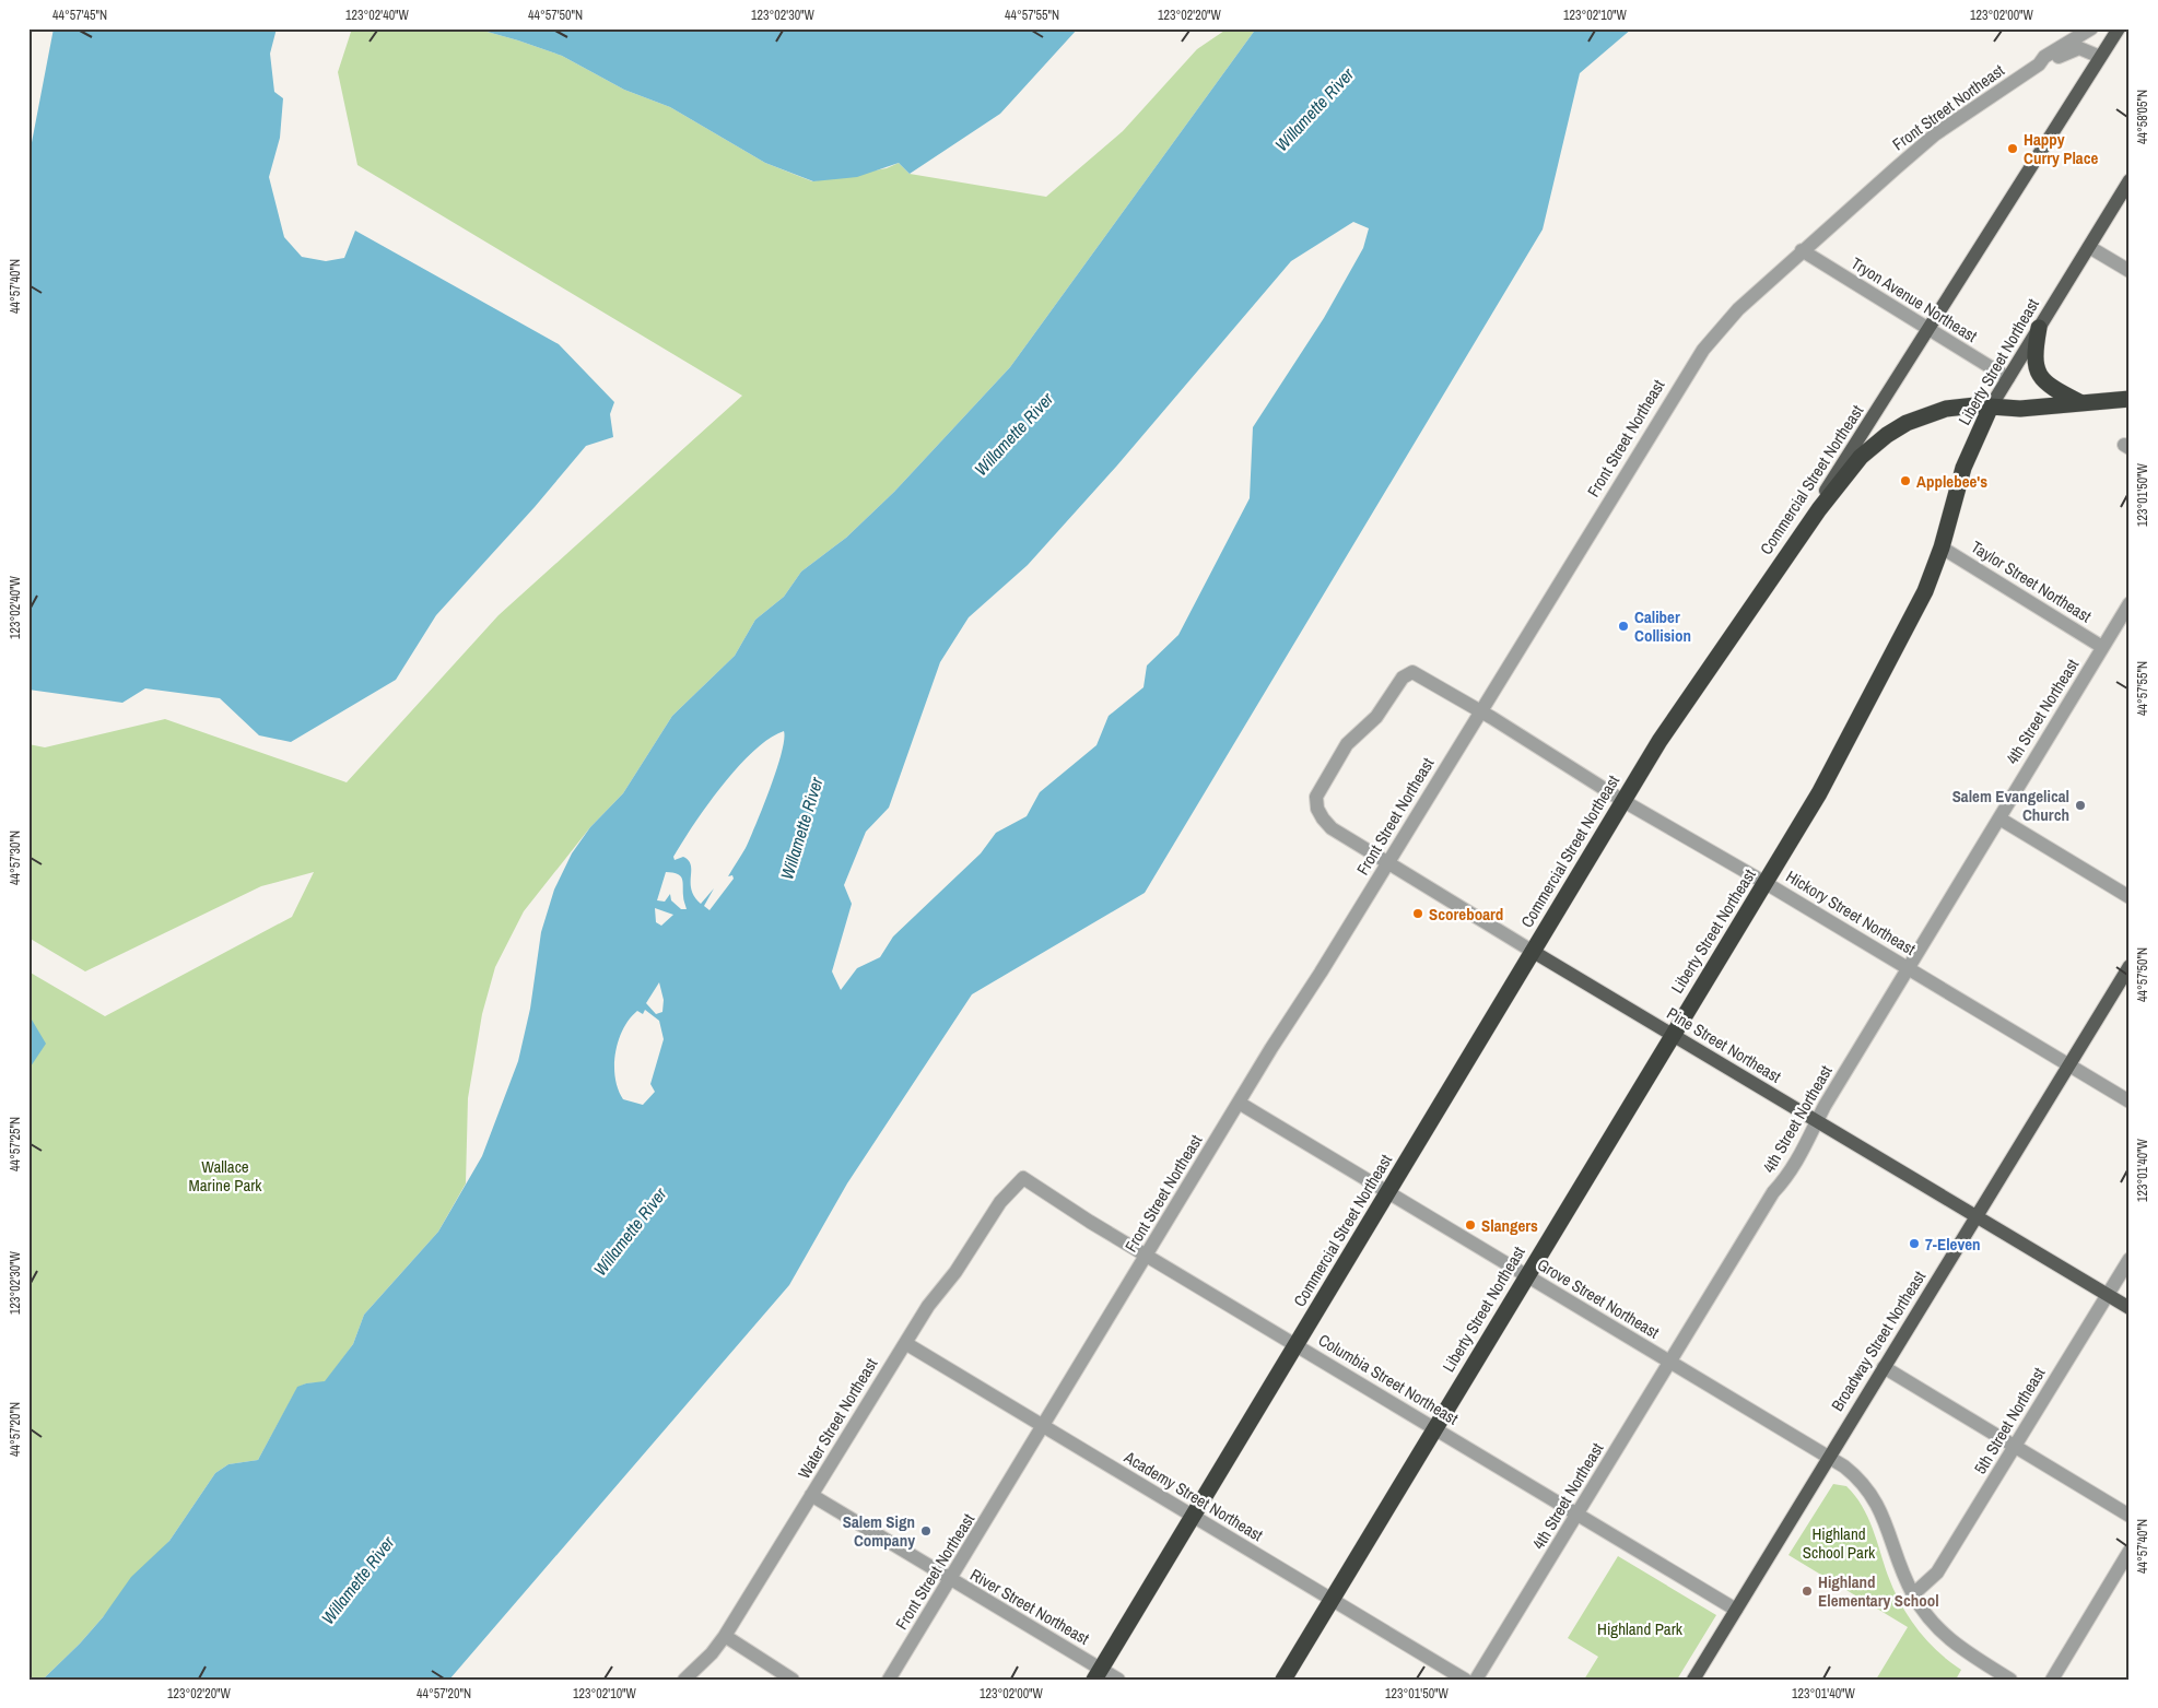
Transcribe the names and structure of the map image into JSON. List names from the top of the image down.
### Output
{
  "streets": {
    "highway": ["Liberty Street Northeast", "Commercial Street Northeast"],
    "main road": ["Pine Street Northeast", "Broadway Street Northeast"],
    "street": [
      "Front Street Northeast",
      "Tryon Avenue Northeast",
      "Taylor Street Northeast",
      "4th Street Northeast",
      "Hickory Street Northeast",
      "Grove Street Northeast",
      "Columbia Street Northeast",
      "Water Street Northeast",
      "5th Street Northeast",
      "Academy Street Northeast",
      "River Street Northeast"
    ]
  },
  "crossings": [
    ["Front Street Northeast", "Tryon Avenue Northeast"],
    ["Front Street Northeast", "Commercial Street Northeast"],
    ["Front Street Northeast", "Hickory Street Northeast"],
    ["Front Street Northeast", "Pine Street Northeast"],
    ["Front Street Northeast", "Grove Street Northeast"],
    ["Front Street Northeast", "Columbia Street Northeast"],
    ["Front Street Northeast", "Academy Street Northeast"],
    ["Front Street Northeast", "River Street Northeast"],
    ["Tryon Avenue Northeast", "Liberty Street Northeast"],
    ["Tryon Avenue Northeast", "Commercial Street Northeast"],
    ["Liberty Street Northeast", "Taylor Street Northeast"],
    ["Liberty Street Northeast", "Hickory Street Northeast"],
    ["Liberty Street Northeast", "Pine Street Northeast"],
    ["Liberty Street Northeast", "Grove Street Northeast"],
    ["Liberty Street Northeast", "Columbia Street Northeast"],
    ["Liberty Street Northeast", "Academy Street Northeast"],
    ["Commercial Street Northeast", "Hickory Street Northeast"],
    ["Commercial Street Northeast", "Pine Street Northeast"],
    ["Commercial Street Northeast", "Grove Street Northeast"],
    ["Commercial Street Northeast", "Columbia Street Northeast"],
    ["Commercial Street Northeast", "Academy Street Northeast"],
    ["Commercial Street Northeast", "River Street Northeast"],
    ["Taylor Street Northeast", "4th Street Northeast"],
    ["4th Street Northeast", "Hickory Street Northeast"],
    ["4th Street Northeast", "Pine Street Northeast"],
    ["4th Street Northeast", "Grove Street Northeast"],
    ["4th Street Northeast", "Columbia Street Northeast"],
    ["Hickory Street Northeast", "Pine Street Northeast"],
    ["Hickory Street Northeast", "Broadway Street Northeast"],
    ["Pine Street Northeast", "Broadway Street Northeast"],
    ["Pine Street Northeast", "5th Street Northeast"],
    ["Grove Street Northeast", "Broadway Street Northeast"],
    ["Grove Street Northeast", "5th Street Northeast"],
    ["Broadway Street Northeast", "Columbia Street Northeast"],
    ["Columbia Street Northeast", "Water Street Northeast"],
    ["Water Street Northeast", "Academy Street Northeast"],
    ["Water Street Northeast", "River Street Northeast"]
  ],
  "water": ["Willamette River"],
  "parks": ["Wallace Marine Park", "Highland School Park", "Highland Park"],
  "places": [
    "Happy Curry Place",
    "Applebee's",
    "Caliber Collision",
    "Salem Evangelical Church",
    "Scoreboard",
    "Slangers",
    "7-Eleven",
    "Salem Sign Company",
    "Highland Elementary School"
  ],
  "coordinates": [
    "44°57'45\"N",
    "123°02'40\"W",
    "44°57'50\"N",
    "123°02'30\"W",
    "44°57'55\"N",
    "123°02'20\"W",
    "123°02'10\"W",
    "123°02'00\"W",
    "44°58'05\"N",
    "44°57'40\"N",
    "123°01'50\"W",
    "44°57'30\"N",
    "44°57'25\"N",
    "123°01'40\"W",
    "44°57'20\"N"
  ]
}
